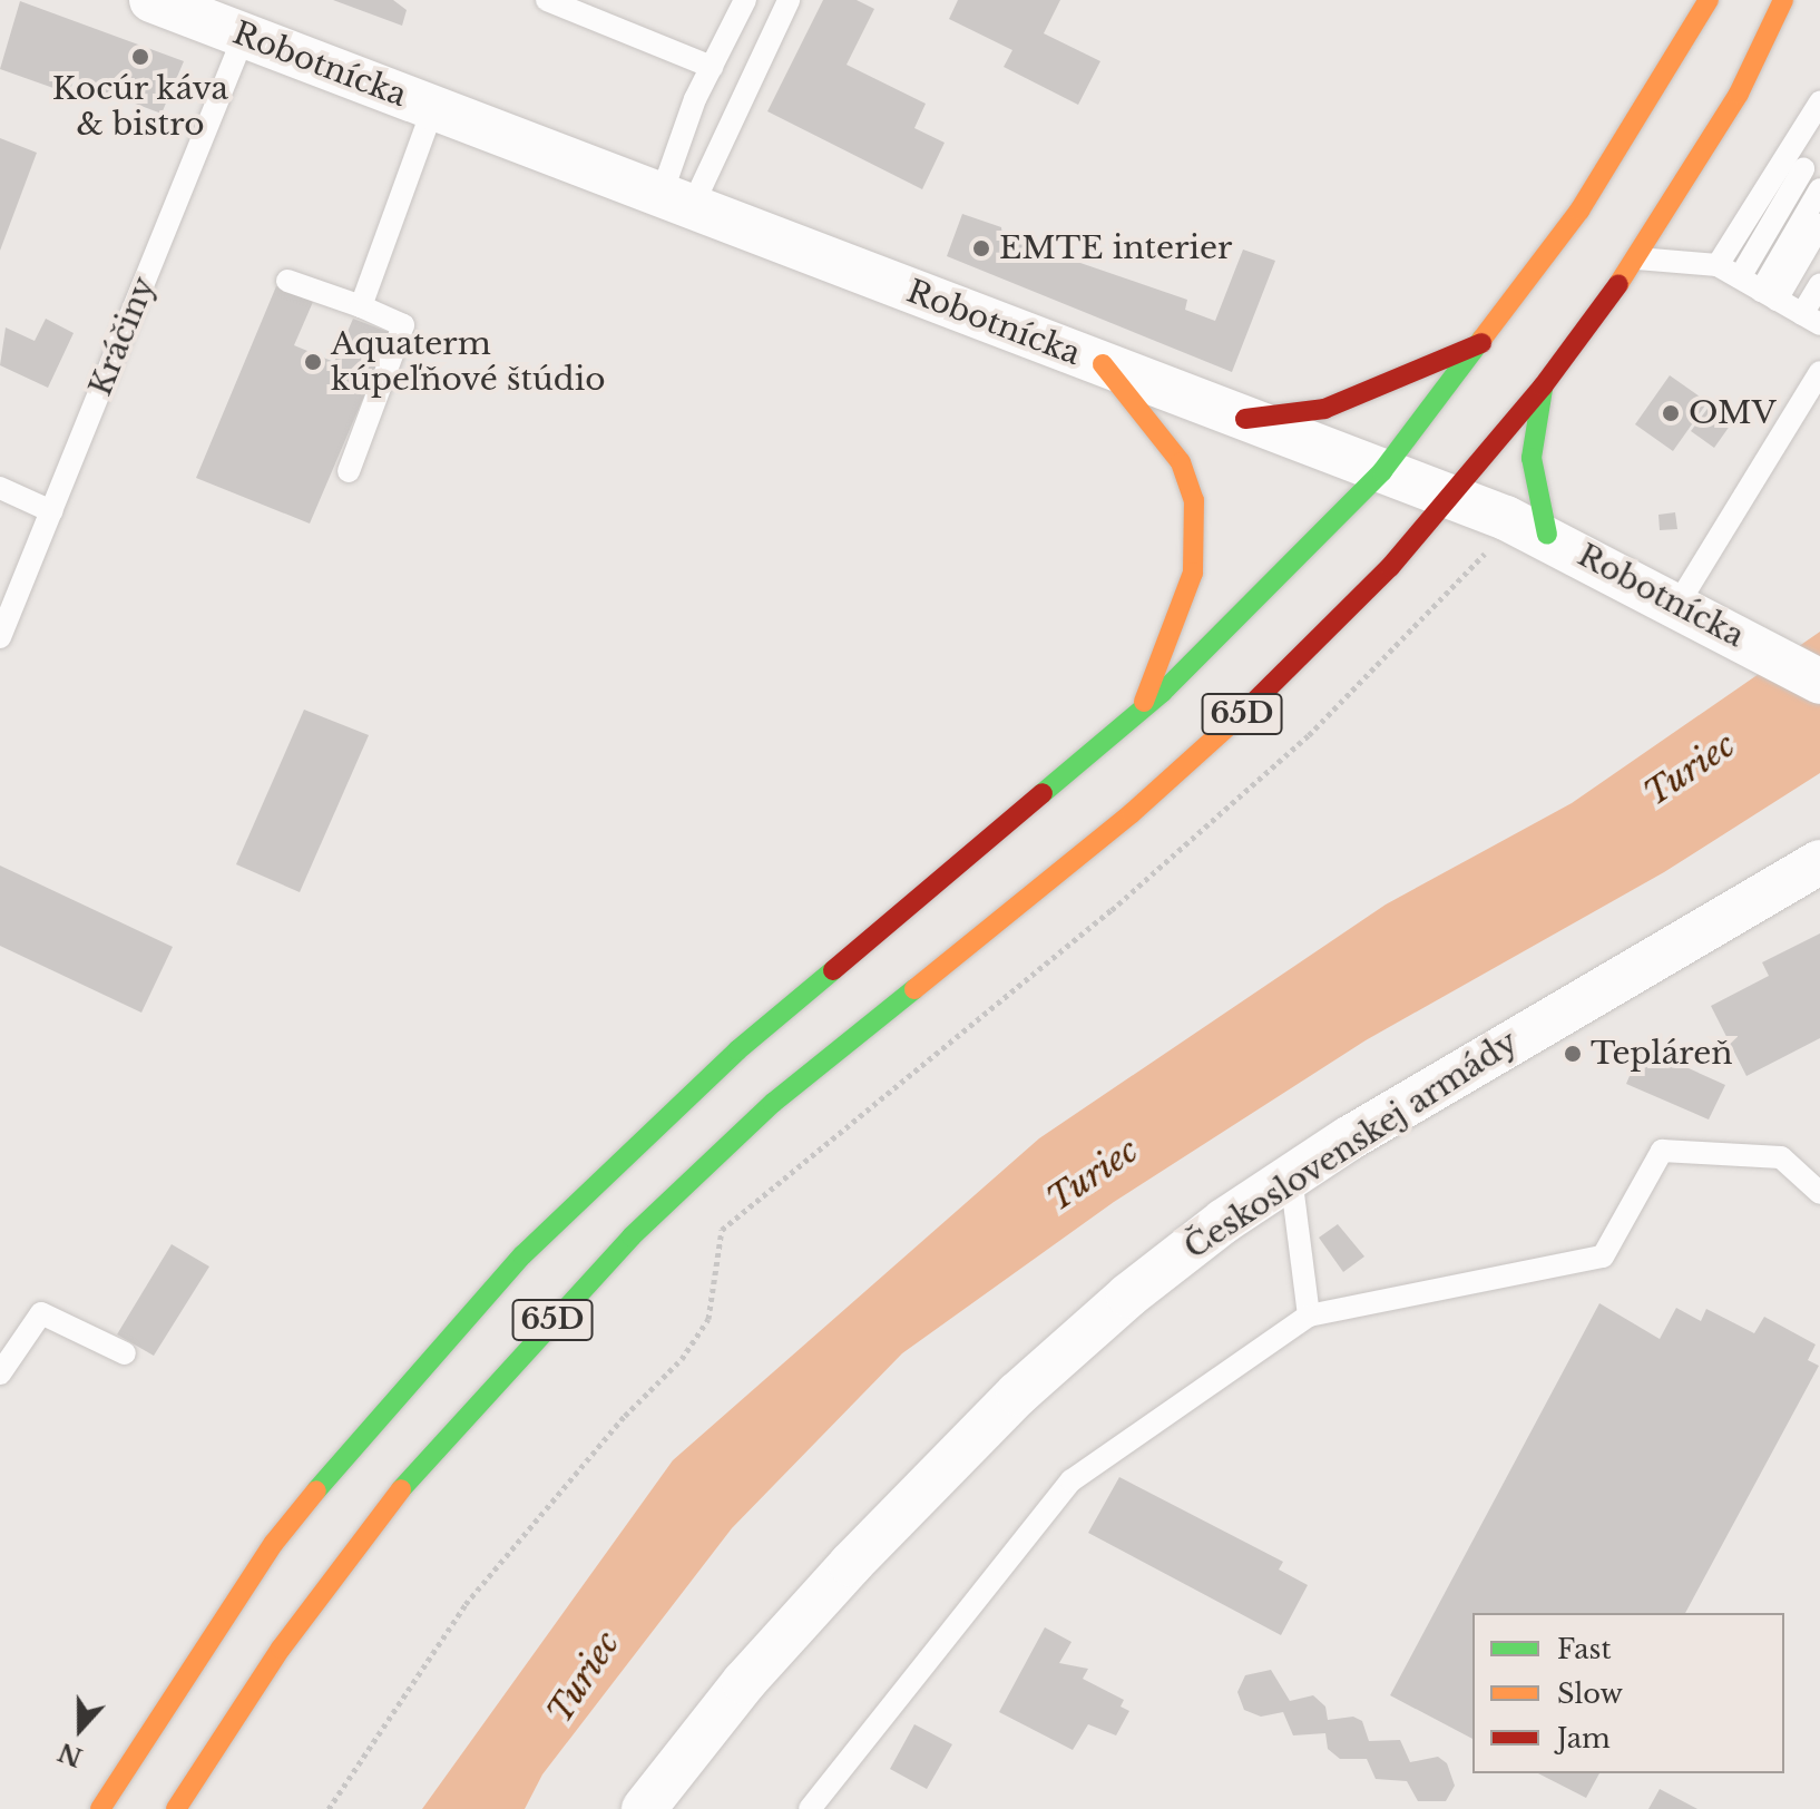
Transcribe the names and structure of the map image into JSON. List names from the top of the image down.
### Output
{
  "streets": {
    "main road": ["65D"],
    "street": ["Robotnícka", "Československej armády"],
    "lane": ["Kráčiny"]
  },
  "crossings": [
    ["Robotnícka", "Kráčiny"],
    ["Robotnícka", "65D"]
  ],
  "water": ["Turiec"],
  "places": [
    "Kocúr káva & bistro",
    "EMTE interier",
    "Aquaterm kúpeľňové štúdio",
    "OMV",
    "Tepláreň"
  ],
  "legend": ["Fast", "Slow", "Jam"],
  "north": "bottom"
}
